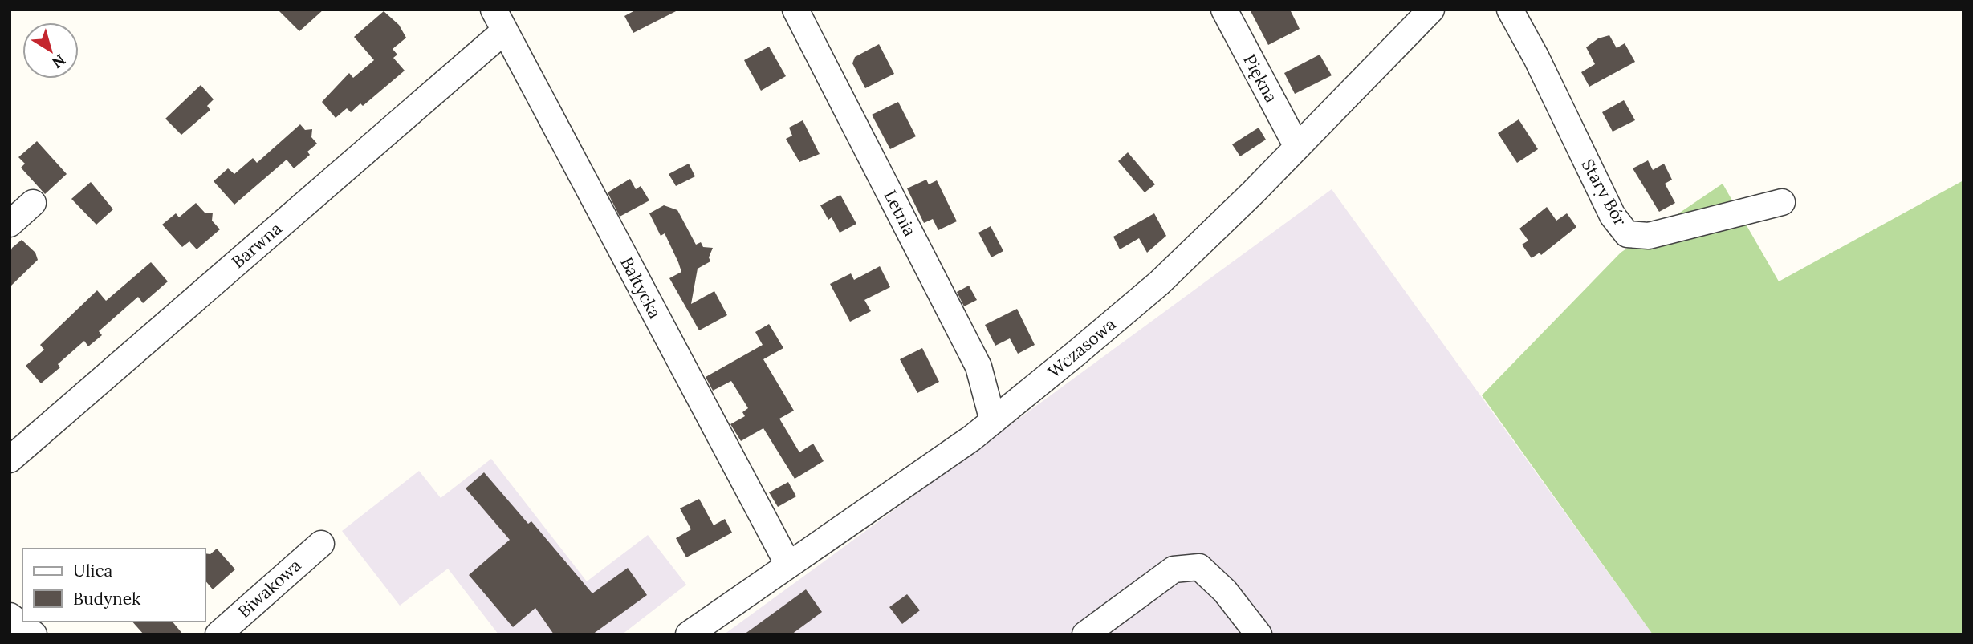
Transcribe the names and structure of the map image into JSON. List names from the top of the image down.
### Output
{
  "streets": {
    "street": [
      "Piękna",
      "Stary Bór",
      "Letnia",
      "Barwna",
      "Bałtycka",
      "Wczasowa",
      "Biwakowa"
    ]
  },
  "crossings": [
    ["Piękna", "Wczasowa"],
    ["Letnia", "Wczasowa"],
    ["Barwna", "Bałtycka"],
    ["Bałtycka", "Wczasowa"]
  ],
  "legend": ["Ulica", "Budynek"],
  "north": "bottom right"
}
